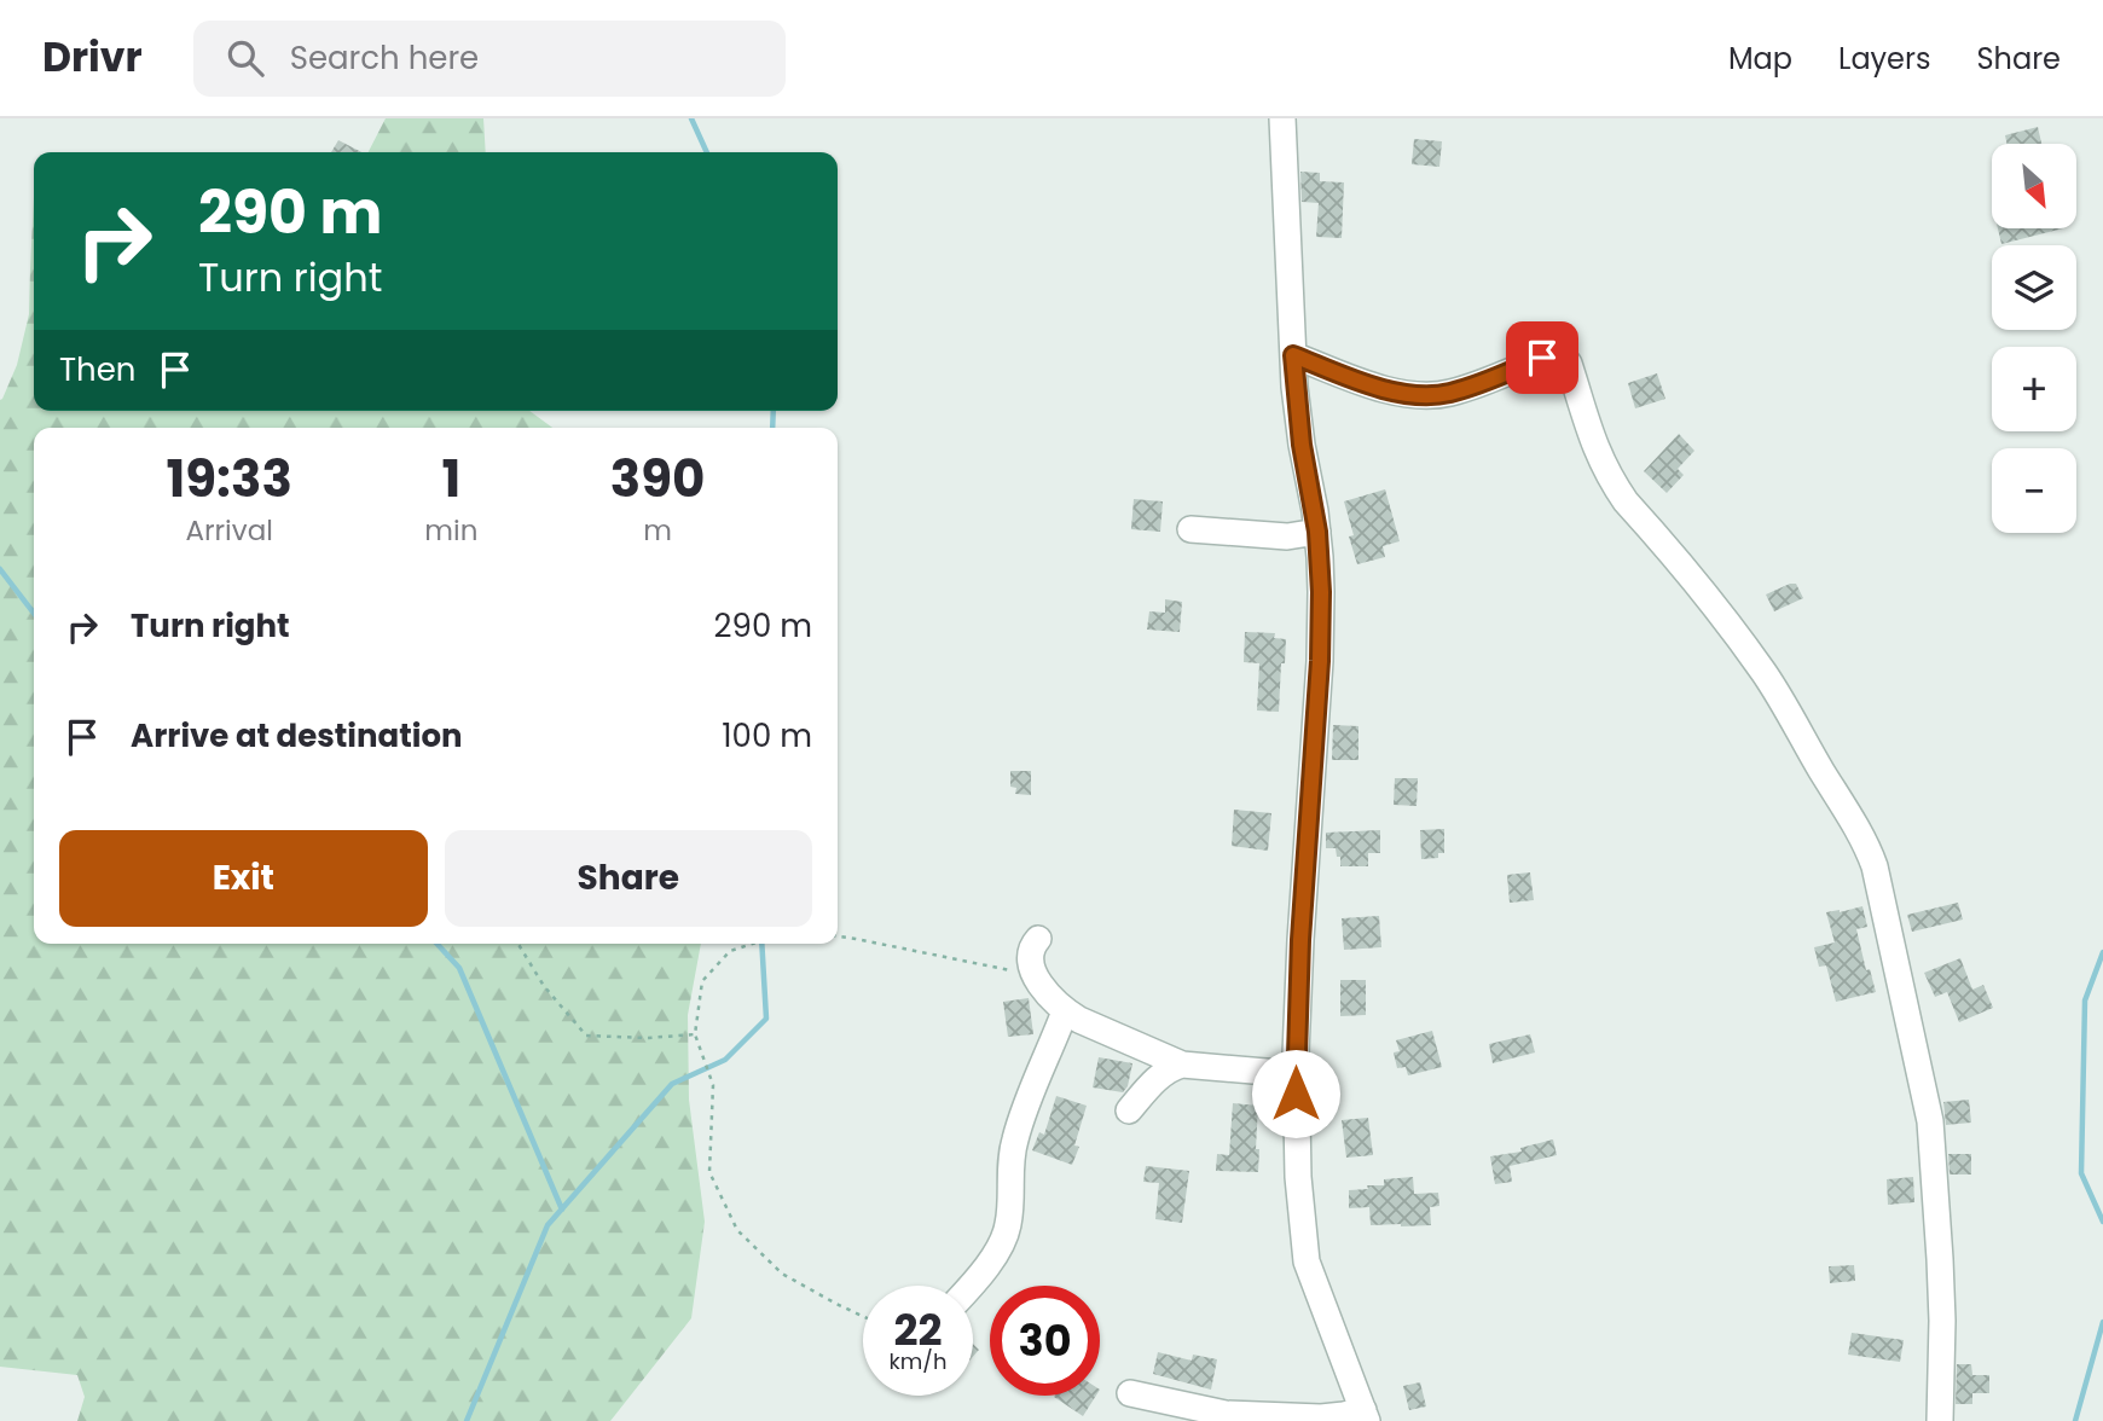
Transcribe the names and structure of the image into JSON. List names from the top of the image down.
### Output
{
  "north": "bottom right",
  "page": {
    "header": "Drivr",
    "search": "Search here",
    "nav": ["Map", "Layers", "Share"],
    "map_buttons": ["+", "−"],
    "turn": ["290 m", "Turn right"],
    "then": "Then",
    "eta": [
      "19:33",
      "Arrival",
      "1",
      "min",
      "390",
      "m"
    ],
    "list": [
      {
        "name": "Turn right",
        "value": "290 m"
      },
      {
        "name": "Arrive at destination",
        "value": "100 m"
      }
    ],
    "buttons": ["Exit", "Share"],
    "speed": "22 km/h",
    "limit": "30"
  }
}
